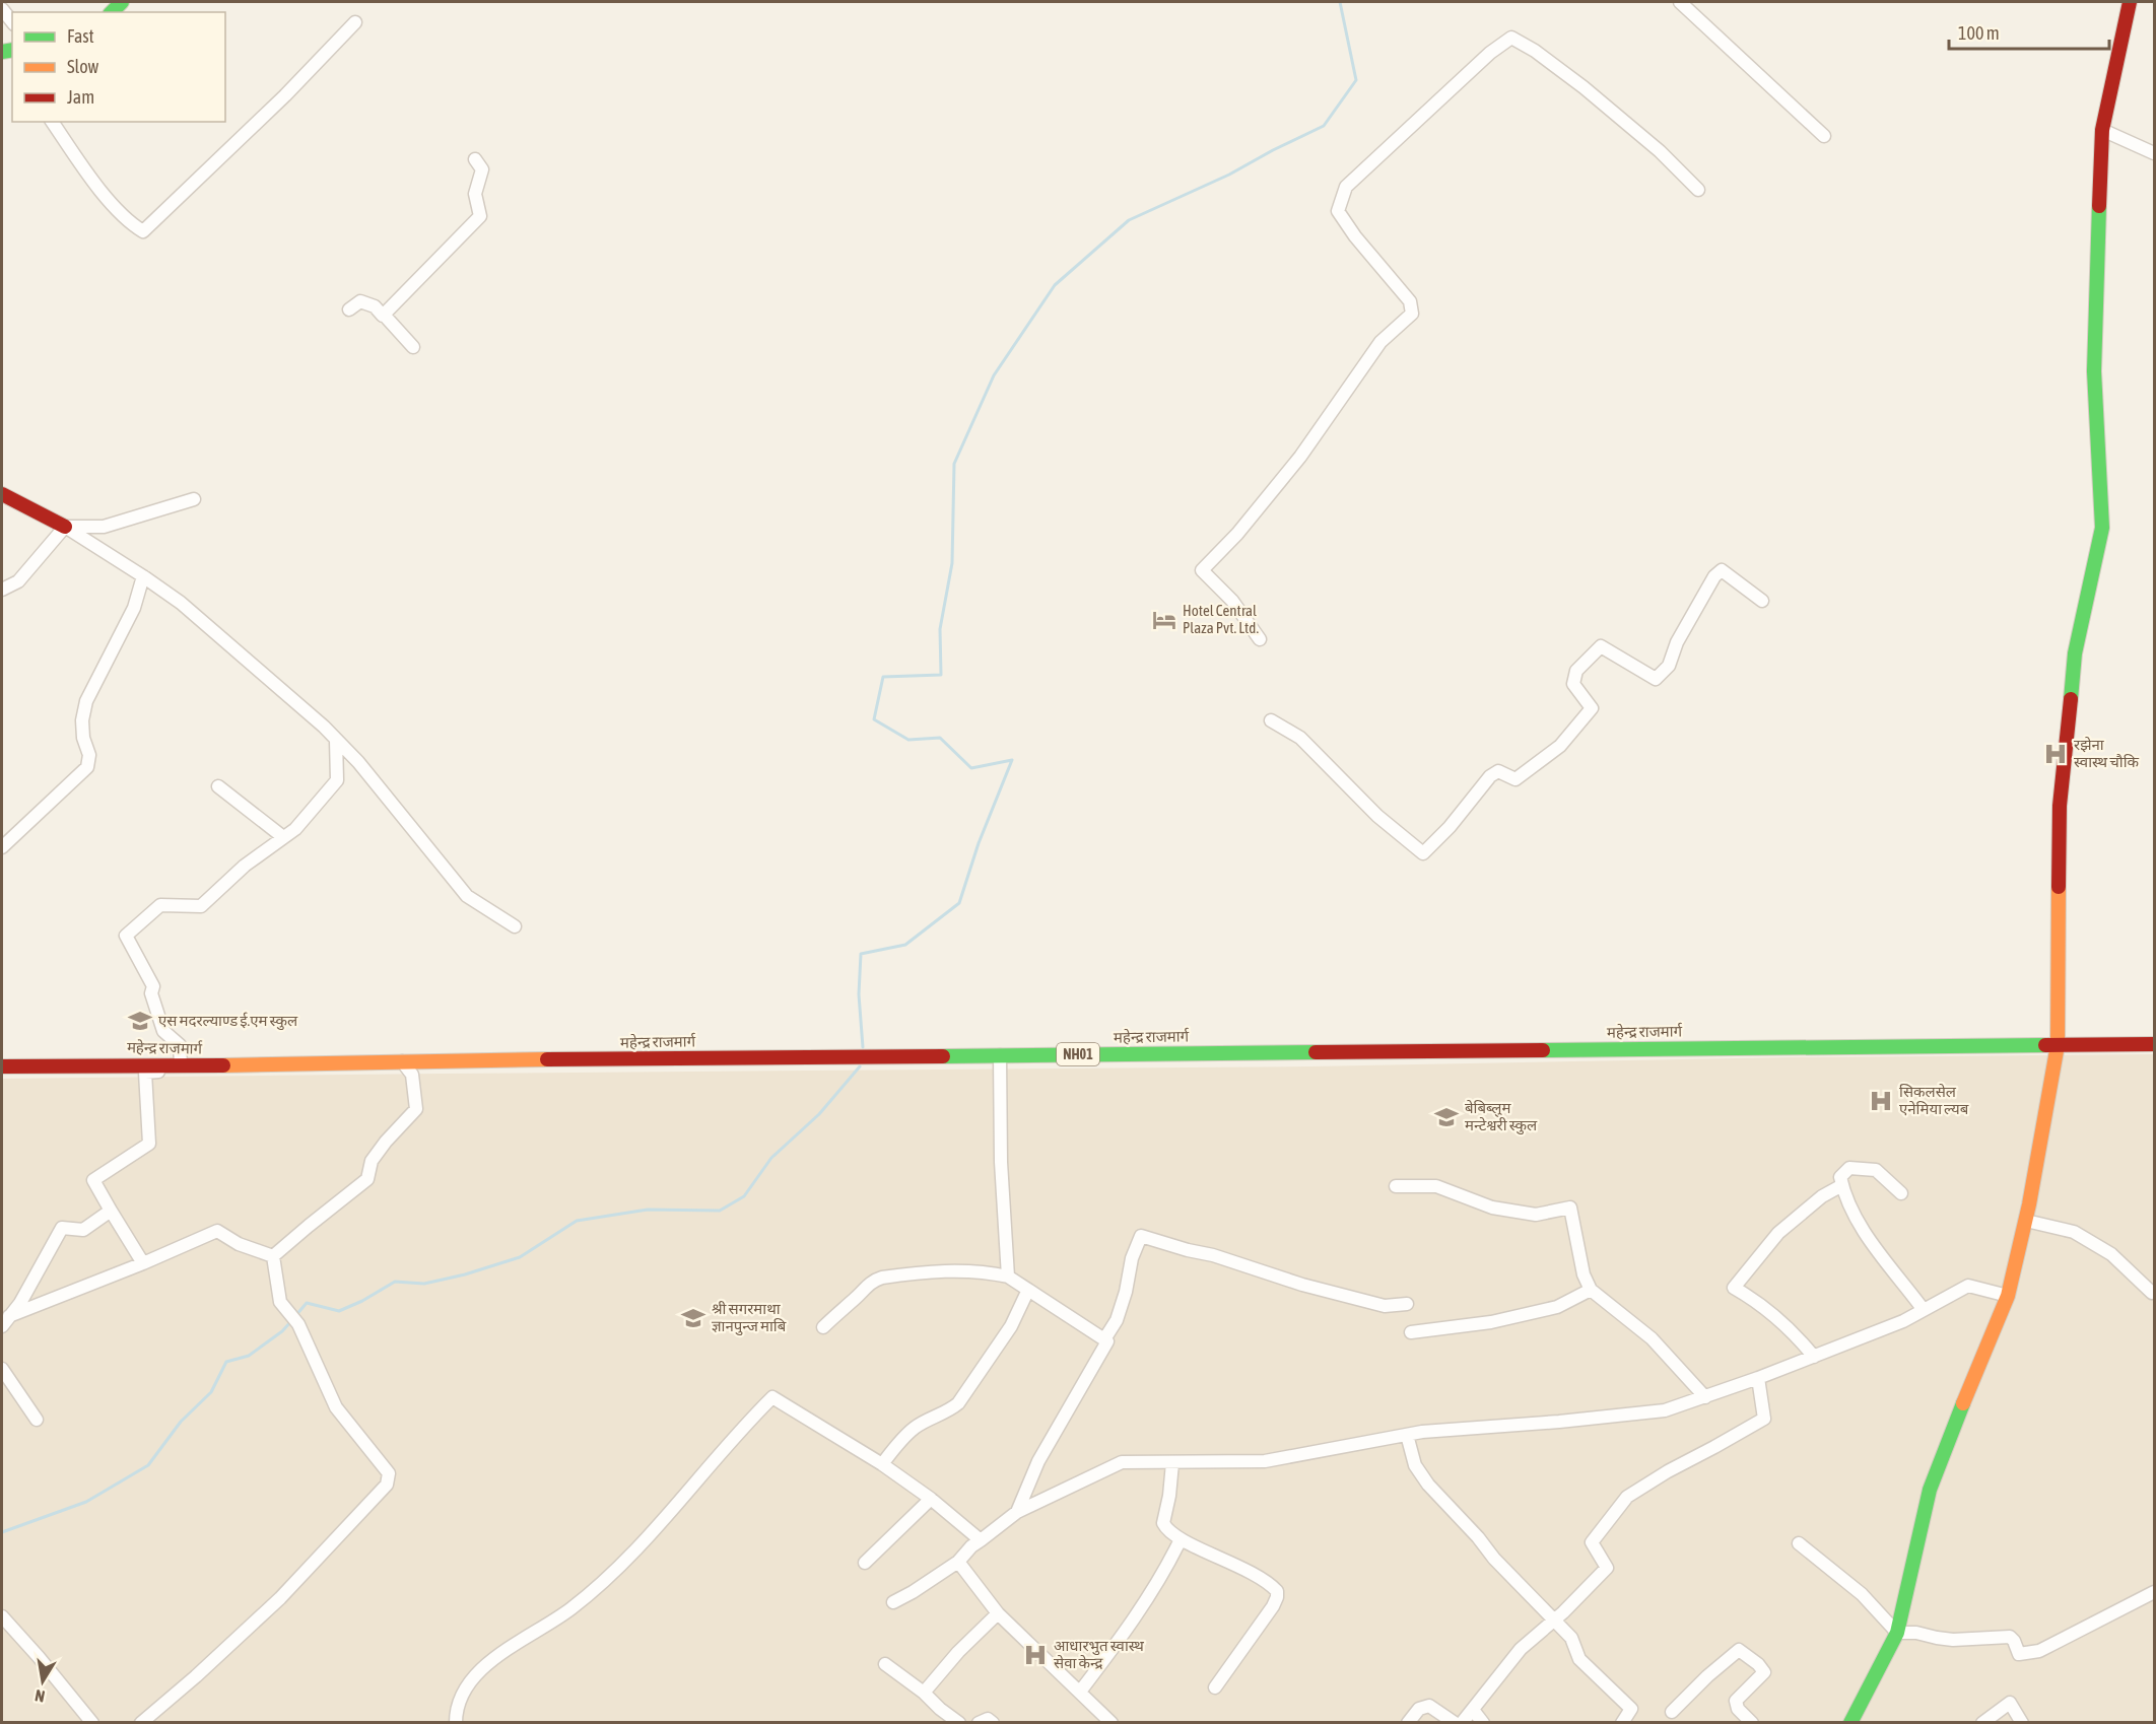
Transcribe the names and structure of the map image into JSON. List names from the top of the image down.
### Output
{
  "streets": {
    "main road": ["महेन्द्र राजमार्ग", "NH01"]
  },
  "places": {
    "hotel": ["Hotel Central Plaza Pvt. Ltd."],
    "hospital": ["रझेना स्वास्थ चौकि", "सिकलसेल एनेमिया ल्यब", "आधारभुत स्वास्थ सेवा केन्द्र"],
    "school or university": ["एस मदरल्याण्ड ई.एम स्कुल", "बेबिब्लुम मन्टेश्वरी स्कुल", "श्री सगरमाथा ज्ञानपुन्ज माबि"]
  },
  "legend": ["Fast", "Slow", "Jam"],
  "scale_bar": "100 m",
  "north": "bottom"
}
